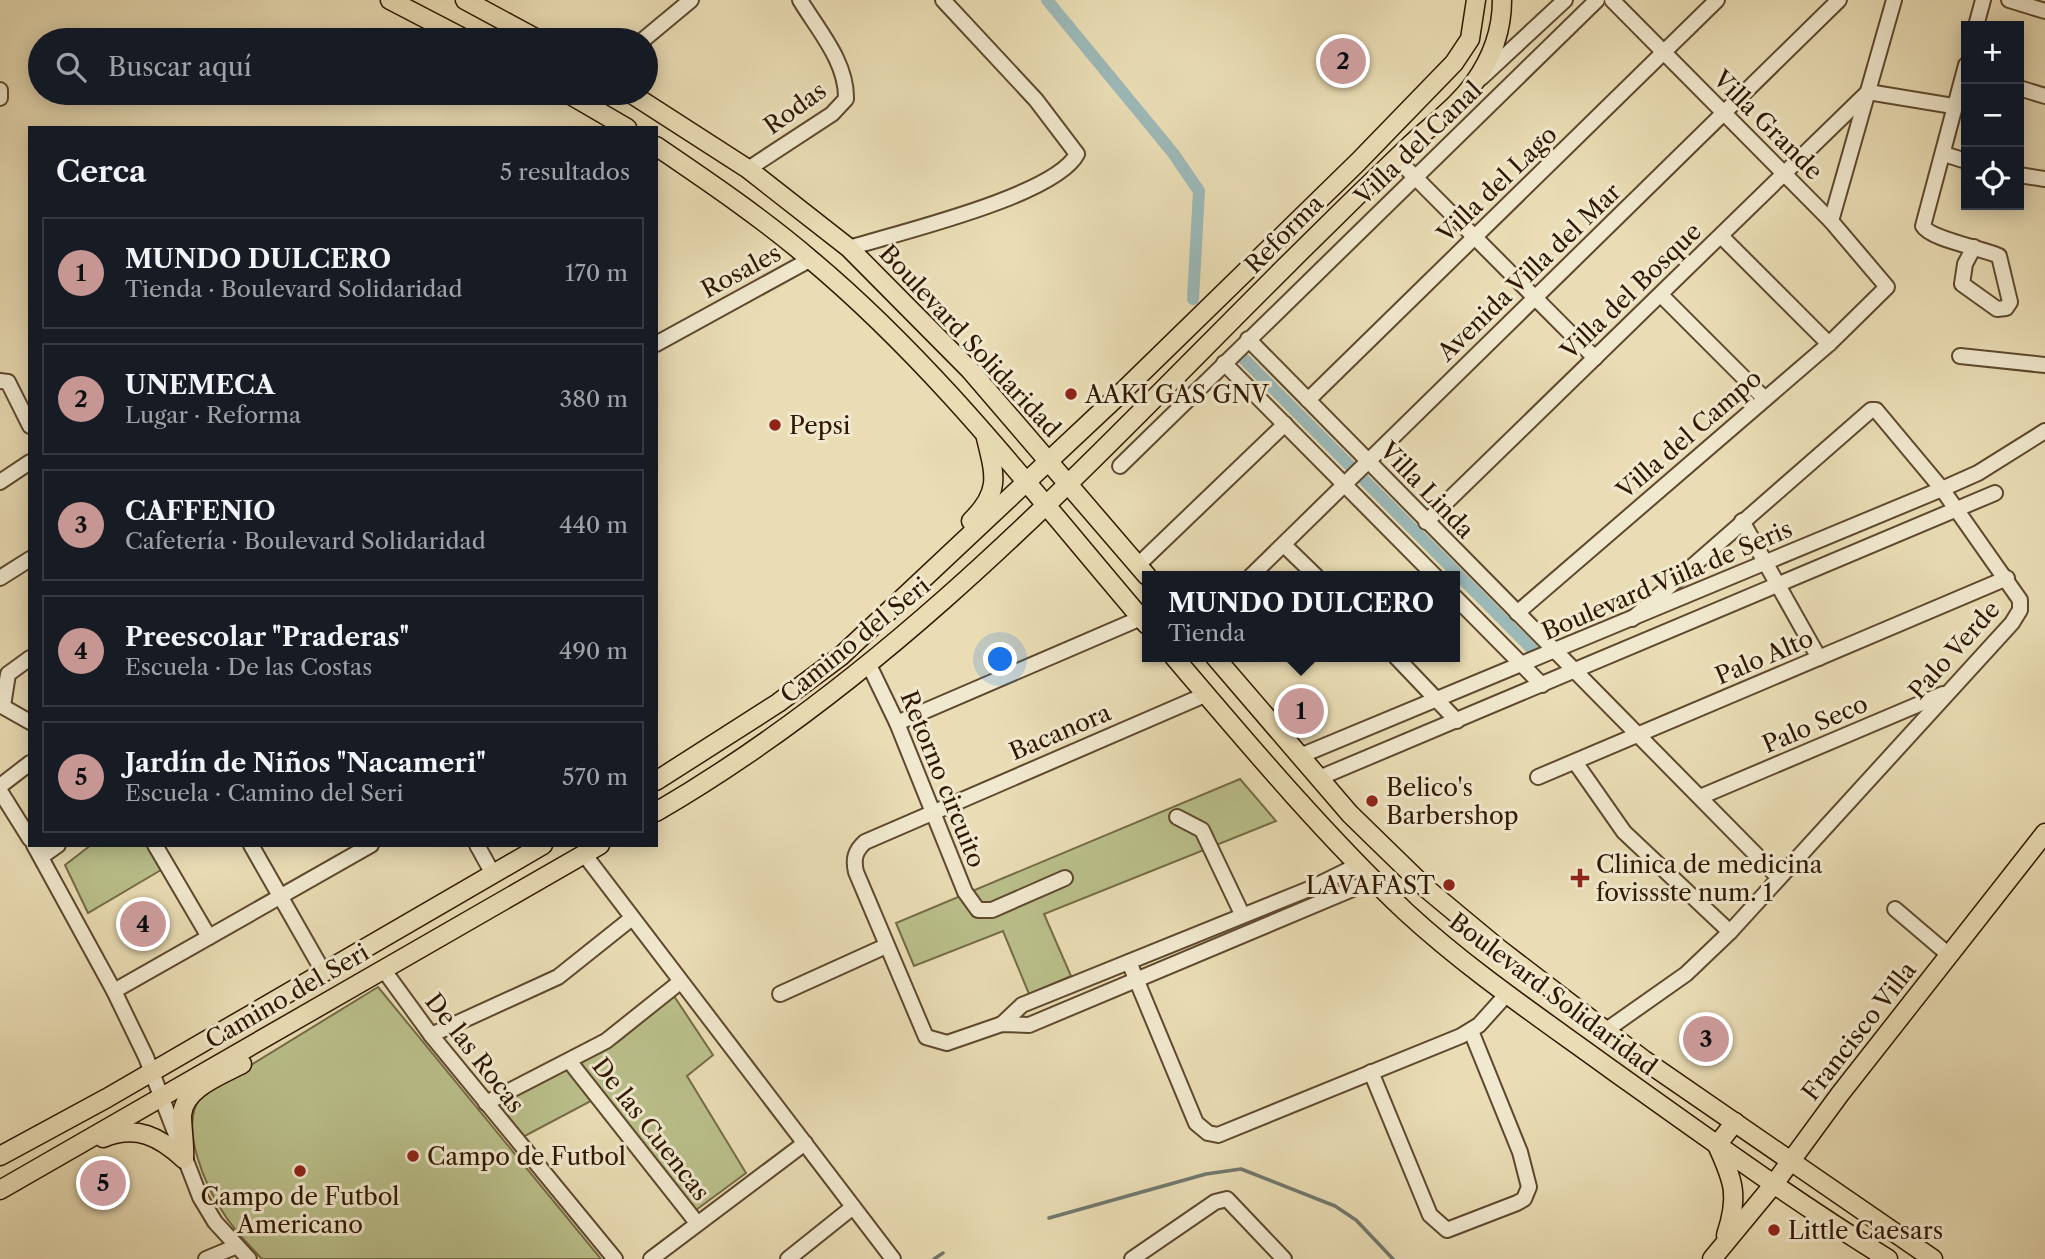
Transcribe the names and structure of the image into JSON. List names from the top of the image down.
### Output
{
  "streets": {
    "main road": [
      "Reforma",
      "Boulevard Solidaridad",
      "Camino del Seri",
      "Francisco Villa"
    ],
    "street": [
      "Rodas",
      "Villa Grande",
      "Villa del Canal",
      "Villa del Lago",
      "Rosales",
      "Avenida Villa del Mar",
      "Villa del Bosque",
      "Villa del Campo",
      "Villa Linda",
      "Boulevard Viila de Seris",
      "Palo Verde",
      "Palo Alto",
      "Palo Seco",
      "Bacanora",
      "Retorno circuito",
      "De las Rocas",
      "De las Cuencas"
    ]
  },
  "crossings": [
    ["Rodas", "Boulevard Solidaridad"],
    ["Villa Grande", "Villa del Lago"],
    ["Villa Grande", "Avenida Villa del Mar"],
    ["Villa Grande", "Villa del Bosque"],
    ["Villa Grande", "Villa del Campo"],
    ["Villa del Canal", "Reforma"],
    ["Villa del Canal", "Villa Linda"],
    ["Villa del Lago", "Villa Linda"],
    ["Reforma", "Boulevard Solidaridad"],
    ["Reforma", "Camino del Seri"],
    ["Avenida Villa del Mar", "Villa Linda"],
    ["Villa del Bosque", "Villa Linda"],
    ["Boulevard Solidaridad", "Boulevard Viila de Seris"],
    ["Boulevard Solidaridad", "Camino del Seri"],
    ["Boulevard Solidaridad", "Palo Verde"],
    ["Boulevard Solidaridad", "Bacanora"],
    ["Boulevard Solidaridad", "Francisco Villa"],
    ["Villa del Campo", "Villa Linda"],
    ["Villa Linda", "Boulevard Viila de Seris"],
    ["Villa Linda", "Palo Verde"],
    ["Villa Linda", "Palo Alto"],
    ["Villa Linda", "Palo Seco"],
    ["Boulevard Viila de Seris", "Palo Verde"],
    ["Camino del Seri", "Retorno circuito"],
    ["Camino del Seri", "De las Rocas"],
    ["Palo Verde", "Palo Alto"],
    ["Palo Verde", "Palo Seco"],
    ["Bacanora", "Retorno circuito"]
  ],
  "places": {
    "other": [
      "AAKI GAS GNV",
      "Pepsi",
      "Belico's Barbershop",
      "LAVAFAST",
      "Campo de Futbol",
      "Campo de Futbol Americano",
      "Little Caesars"
    ],
    "health": ["Clinica de medicina fovissste num. 1"]
  },
  "page": {
    "map_buttons": ["+", "−"],
    "search": "Buscar aquí",
    "pins": [
      "2",
      "1",
      "4",
      "3",
      "5"
    ],
    "heading": ["Cerca", "5 resultados"],
    "list": [
      {
        "mark": "1",
        "name": "MUNDO DULCERO",
        "note": "Tienda · Boulevard Solidaridad",
        "value": "170 m"
      },
      {
        "mark": "2",
        "name": "UNEMECA",
        "note": "Lugar · Reforma",
        "value": "380 m"
      },
      {
        "mark": "3",
        "name": "CAFFENIO",
        "note": "Cafetería · Boulevard Solidaridad",
        "value": "440 m"
      },
      {
        "mark": "4",
        "name": "Preescolar \"Praderas\"",
        "note": "Escuela · De las Costas",
        "value": "490 m"
      },
      {
        "mark": "5",
        "name": "Jardín de Niños \"Nacameri\"",
        "note": "Escuela · Camino del Seri",
        "value": "570 m"
      }
    ],
    "popup": ["MUNDO DULCERO", "Tienda"]
  }
}
